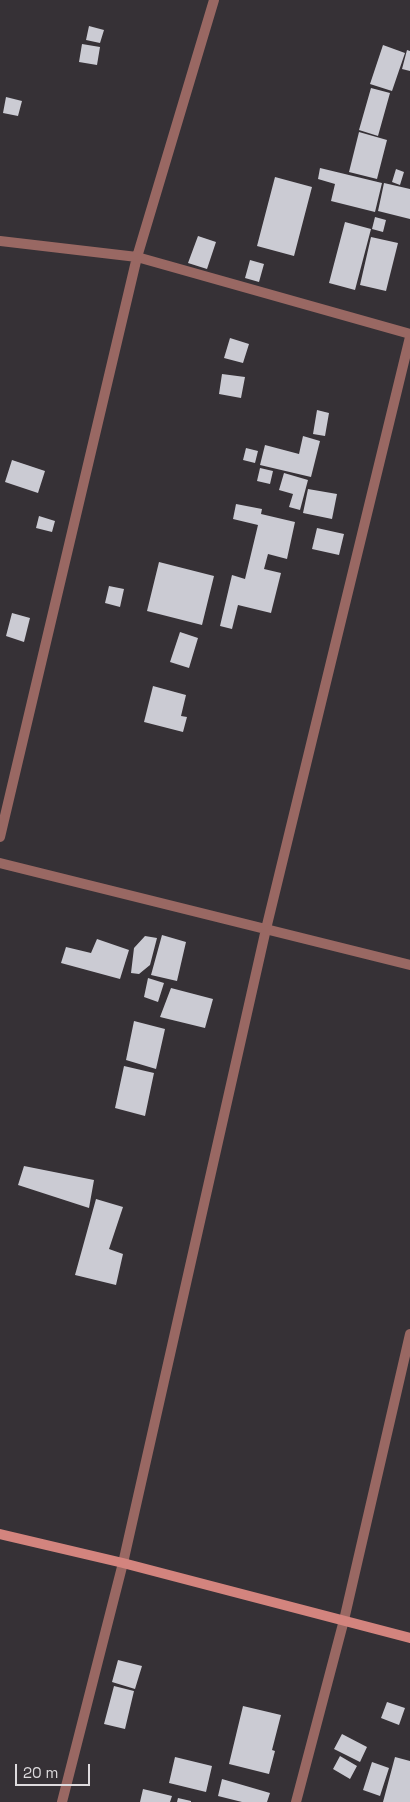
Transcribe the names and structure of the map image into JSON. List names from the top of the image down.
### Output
{
  "scale_bar": "20 m"
}
